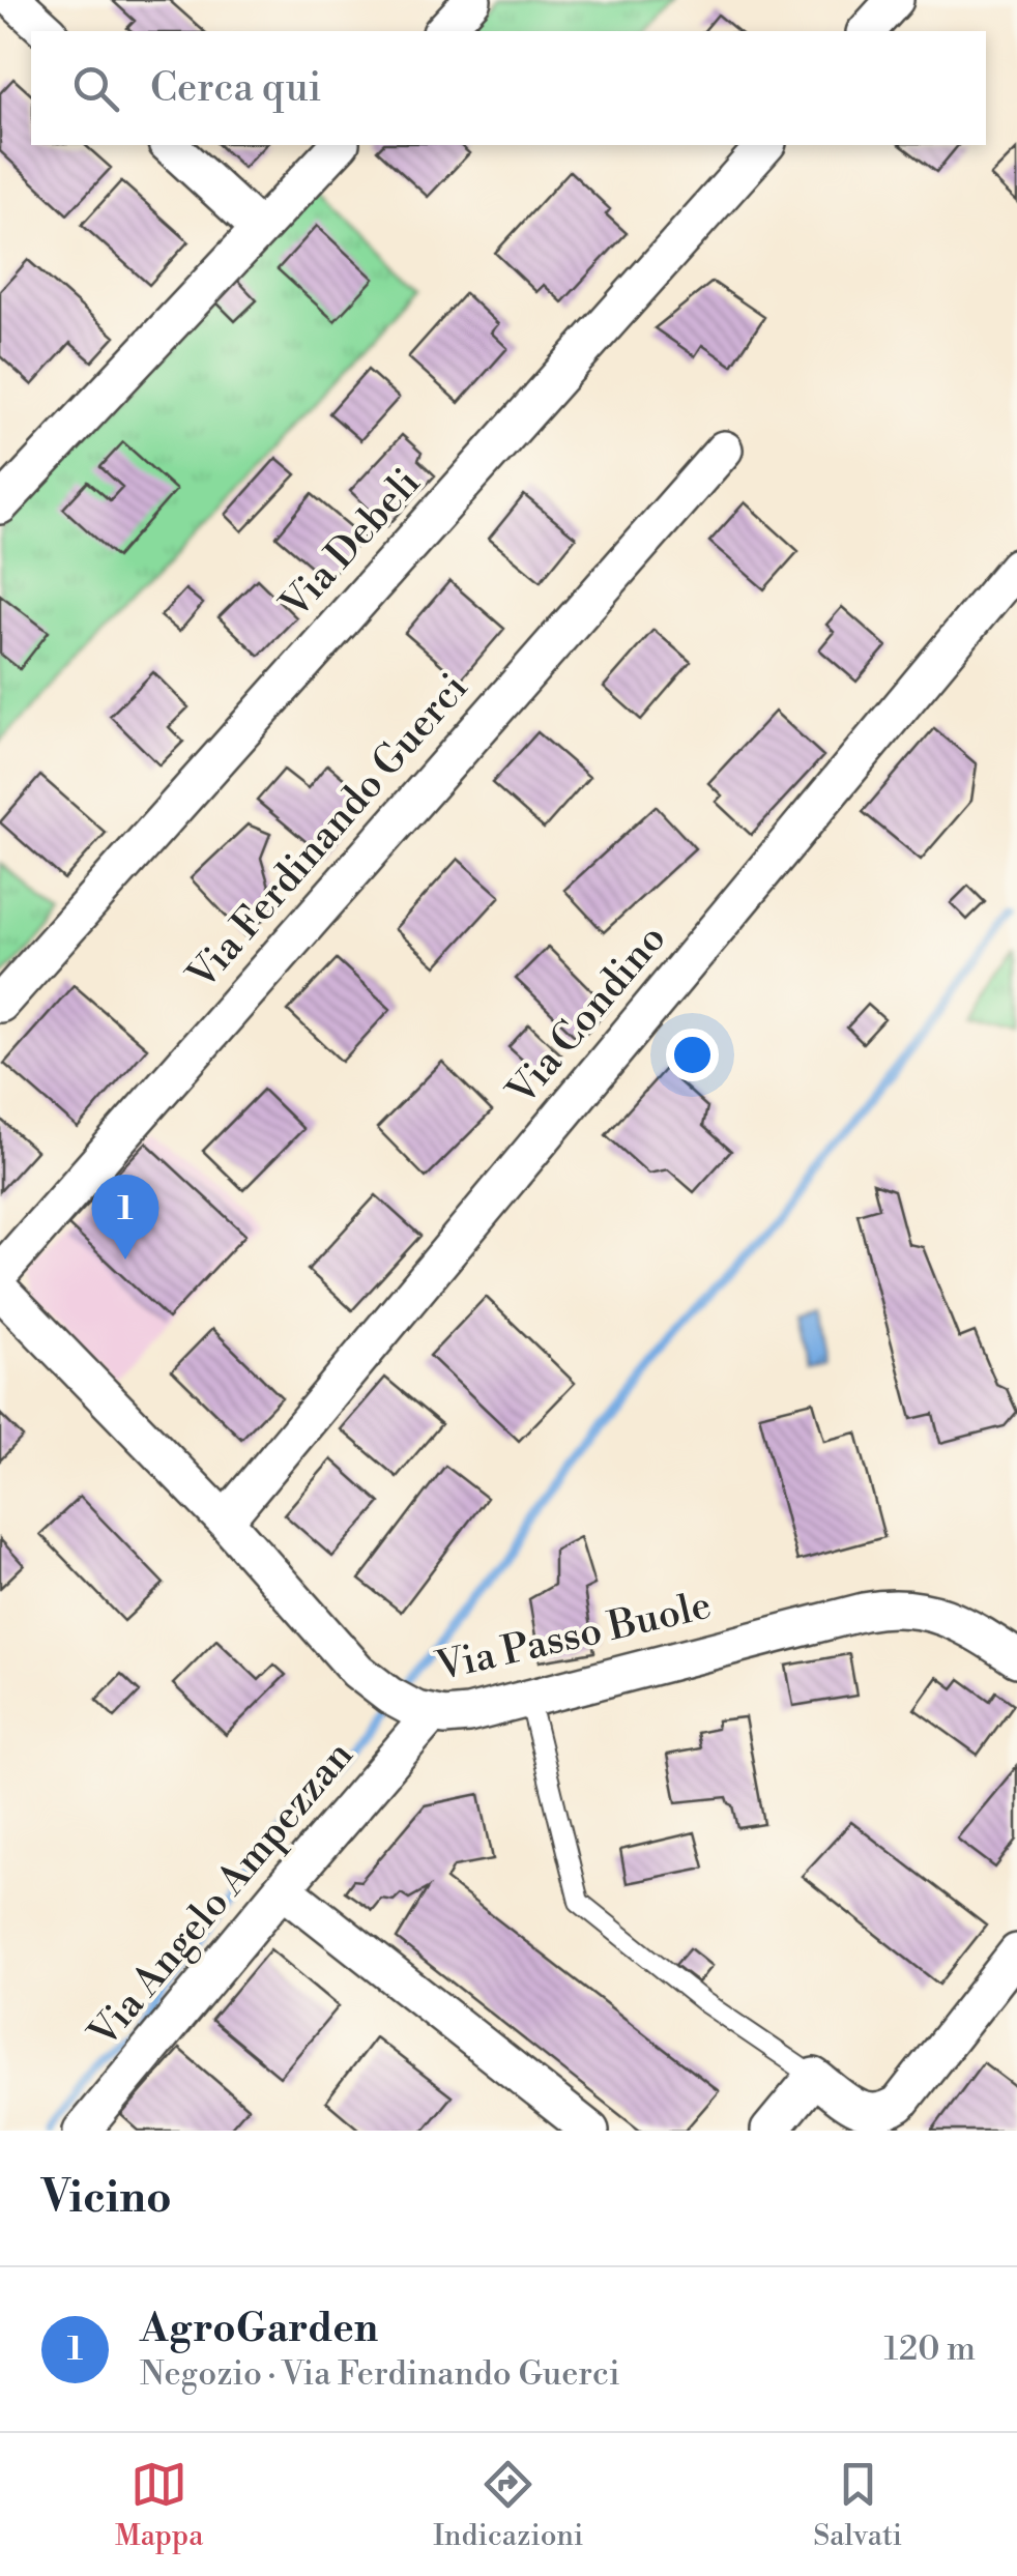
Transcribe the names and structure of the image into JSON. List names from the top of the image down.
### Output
{
  "streets": {
    "street": [
      "Via Debeli",
      "Via Ferdinando Guerci",
      "Via Condino",
      "Via Passo Buole",
      "Via Angelo Ampezzan"
    ]
  },
  "crossings": [
    ["Via Ferdinando Guerci", "Via Passo Buole"],
    ["Via Condino", "Via Passo Buole"],
    ["Via Passo Buole", "Via Angelo Ampezzan"]
  ],
  "page": {
    "search": "Cerca qui",
    "pins": "1",
    "heading": "Vicino",
    "list": [
      {
        "mark": "1",
        "name": "AgroGarden",
        "note": "Negozio · Via Ferdinando Guerci",
        "value": "120 m"
      }
    ],
    "nav": ["Mappa", "Indicazioni", "Salvati"]
  }
}
